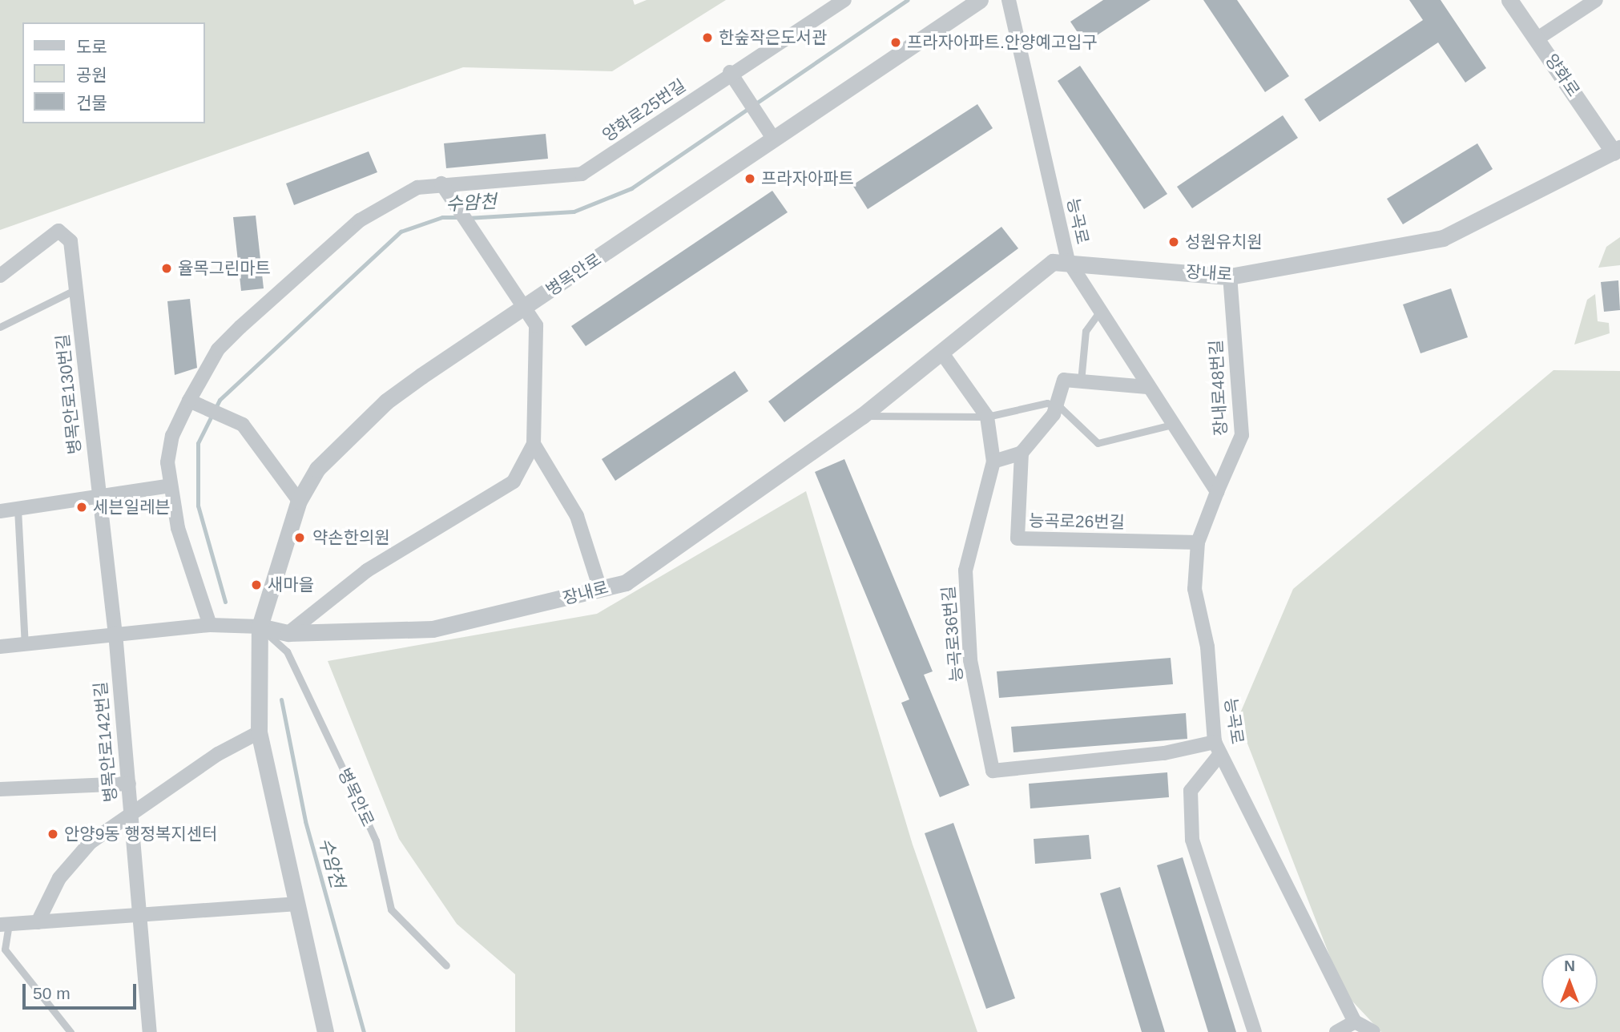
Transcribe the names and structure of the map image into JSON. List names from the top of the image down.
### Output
{
  "streets": {
    "street": [
      "양화로",
      "양화로25번길",
      "능곡로",
      "장내로",
      "병목안로",
      "장내로48번길",
      "병목안로130번길",
      "능곡로26번길",
      "능곡로36번길",
      "병목안로142번길"
    ]
  },
  "crossings": [
    ["양화로", "장내로"],
    ["능곡로", "장내로"],
    ["능곡로", "장내로48번길"],
    ["능곡로", "능곡로26번길"],
    ["능곡로", "능곡로36번길"],
    ["장내로", "병목안로"],
    ["장내로", "장내로48번길"],
    ["장내로", "능곡로36번길"],
    ["병목안로130번길", "병목안로142번길"]
  ],
  "water": ["수암천"],
  "places": [
    "한숲작은도서관",
    "프라자아파트.안양예고입구",
    "프라자아파트",
    "성원유치원",
    "율목그린마트",
    "세븐일레븐",
    "약손한의원",
    "새마을",
    "안양9동 행정복지센터"
  ],
  "legend": ["도로", "공원", "건물"],
  "scale_bar": "50 m",
  "north": "top"
}
